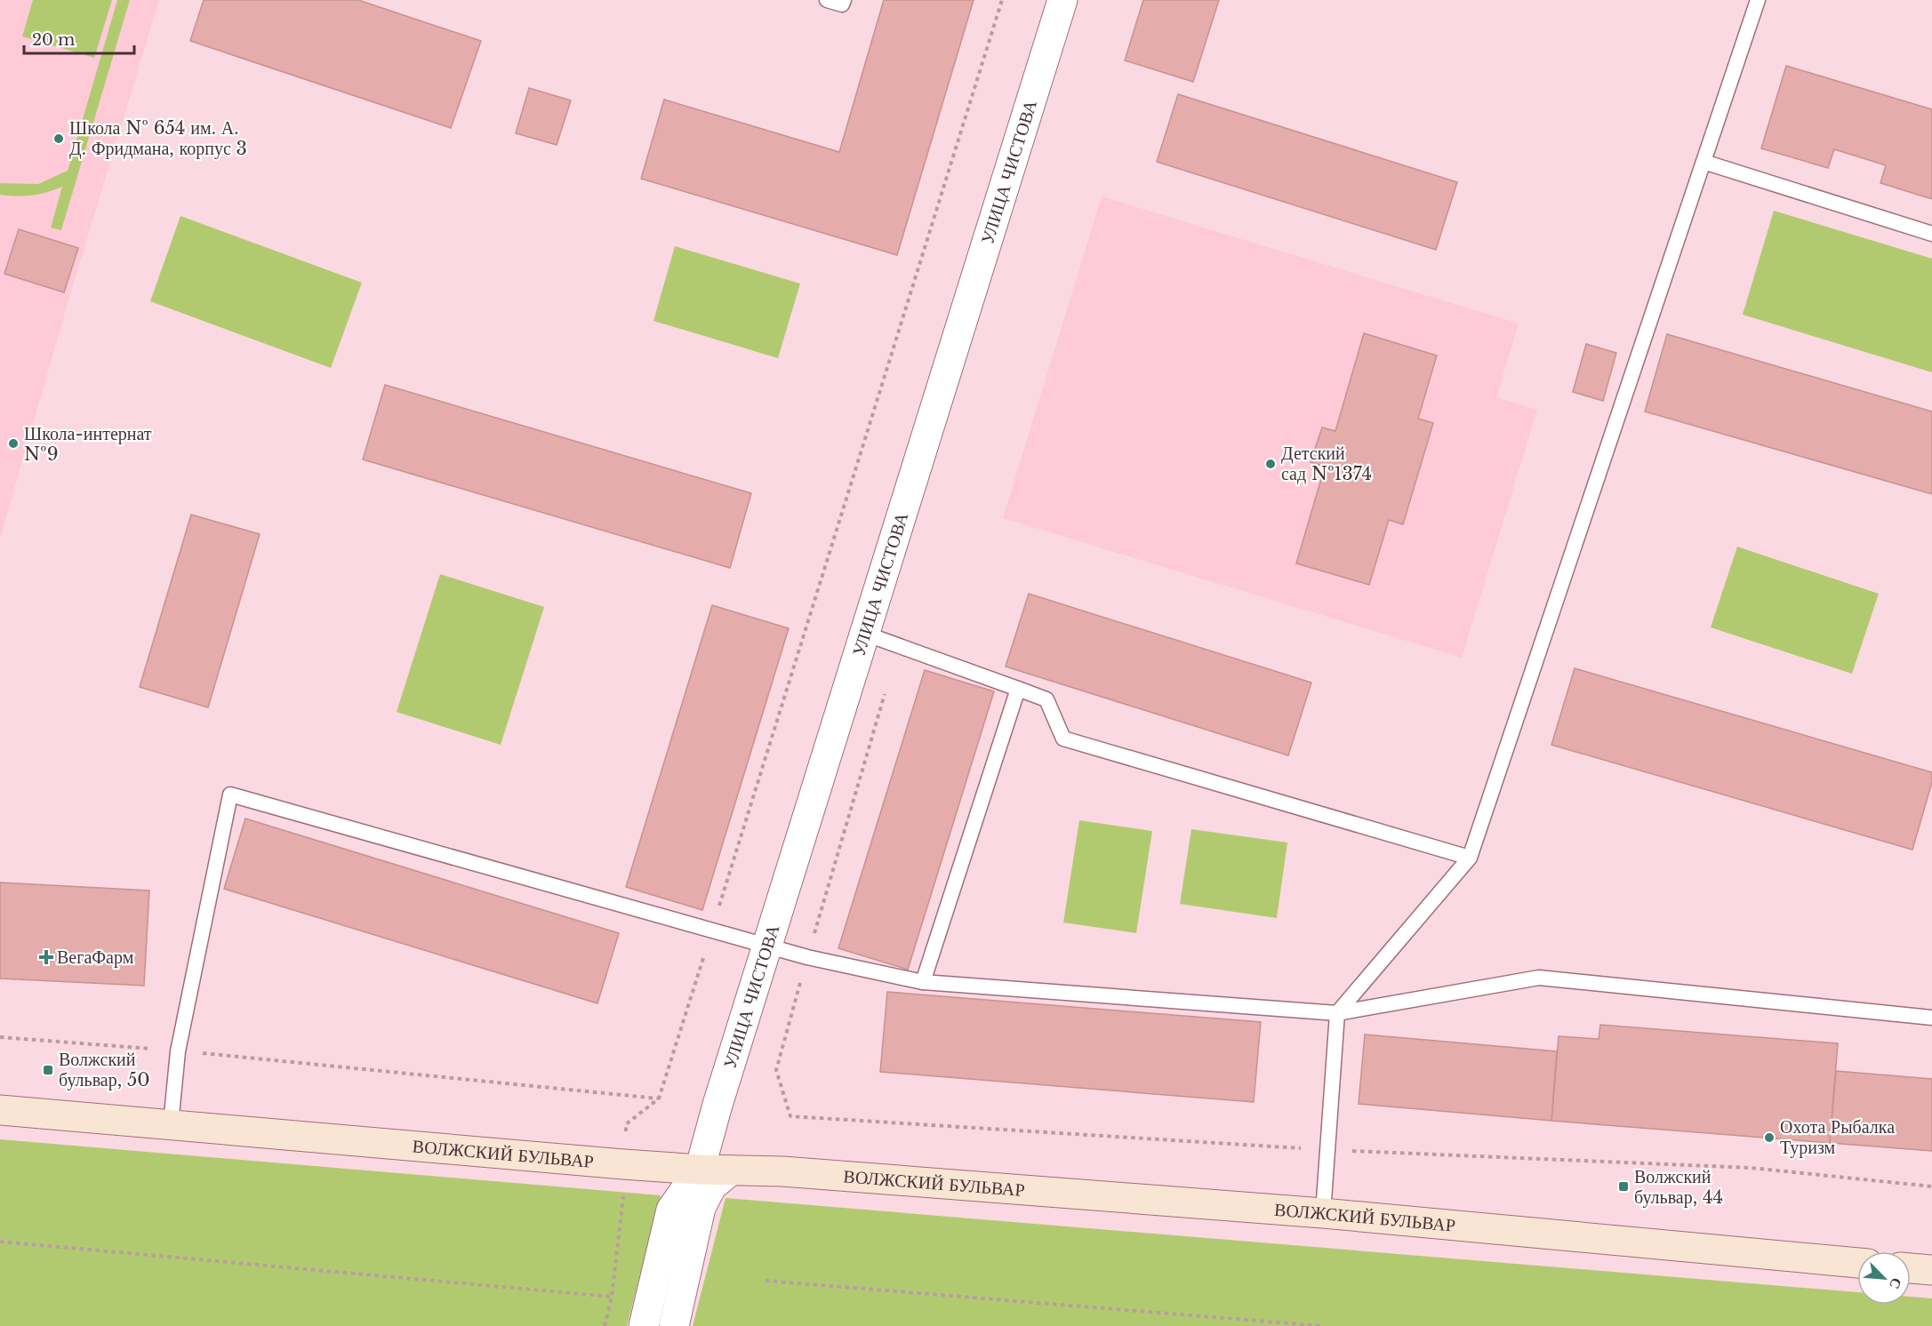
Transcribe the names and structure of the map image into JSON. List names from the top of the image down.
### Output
{
  "streets": {
    "main road": ["ВОЛЖСКИЙ БУЛЬВАР"],
    "street": ["УЛИЦА ЧИСТОВА"]
  },
  "crossings": [
    ["УЛИЦА ЧИСТОВА", "ВОЛЖСКИЙ БУЛЬВАР"]
  ],
  "places": {
    "other": [
      "Школа № 654 им. А. Д. Фридмана, корпус 3",
      "Школа-интернат №9",
      "Детский сад №1374",
      "Охота Рыбалка Туризм"
    ],
    "health": ["ВегаФарм"],
    "transit": ["Волжский бульвар, 50", "Волжский бульвар, 44"]
  },
  "scale_bar": "20 m",
  "north": "bottom right"
}
